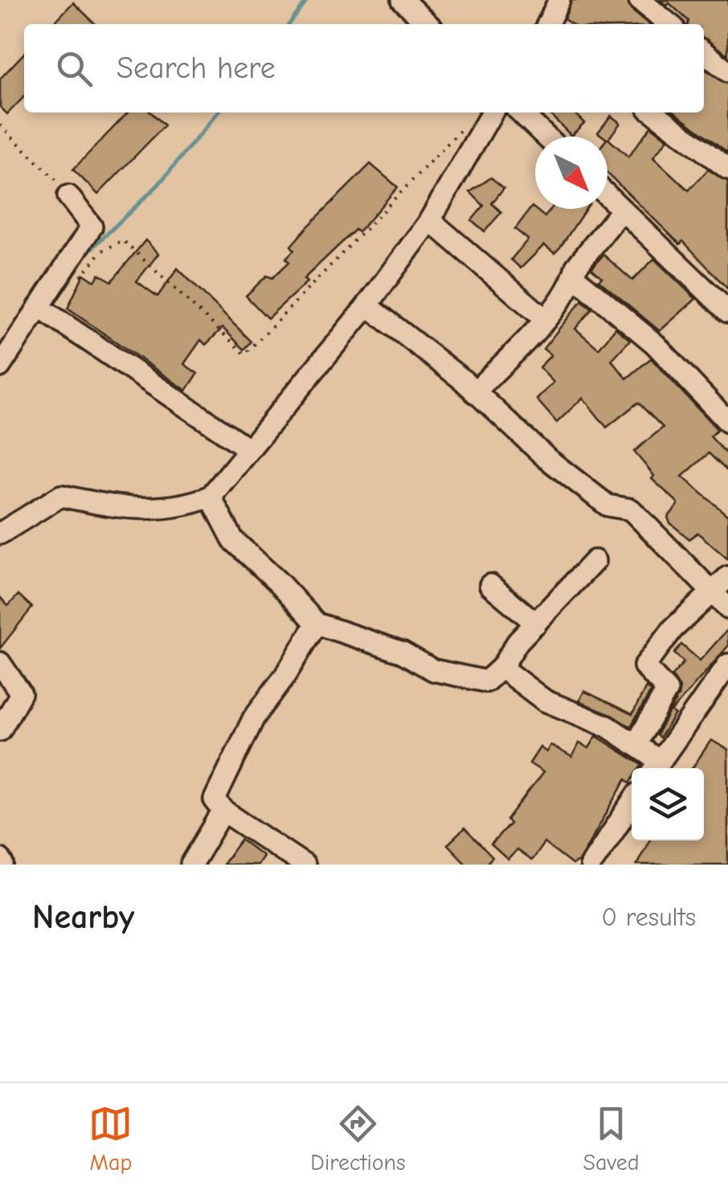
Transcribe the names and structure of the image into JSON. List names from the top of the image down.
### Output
{
  "north": "bottom right",
  "page": {
    "search": "Search here",
    "heading": ["Nearby", "0 results"],
    "nav": ["Map", "Directions", "Saved"]
  }
}
